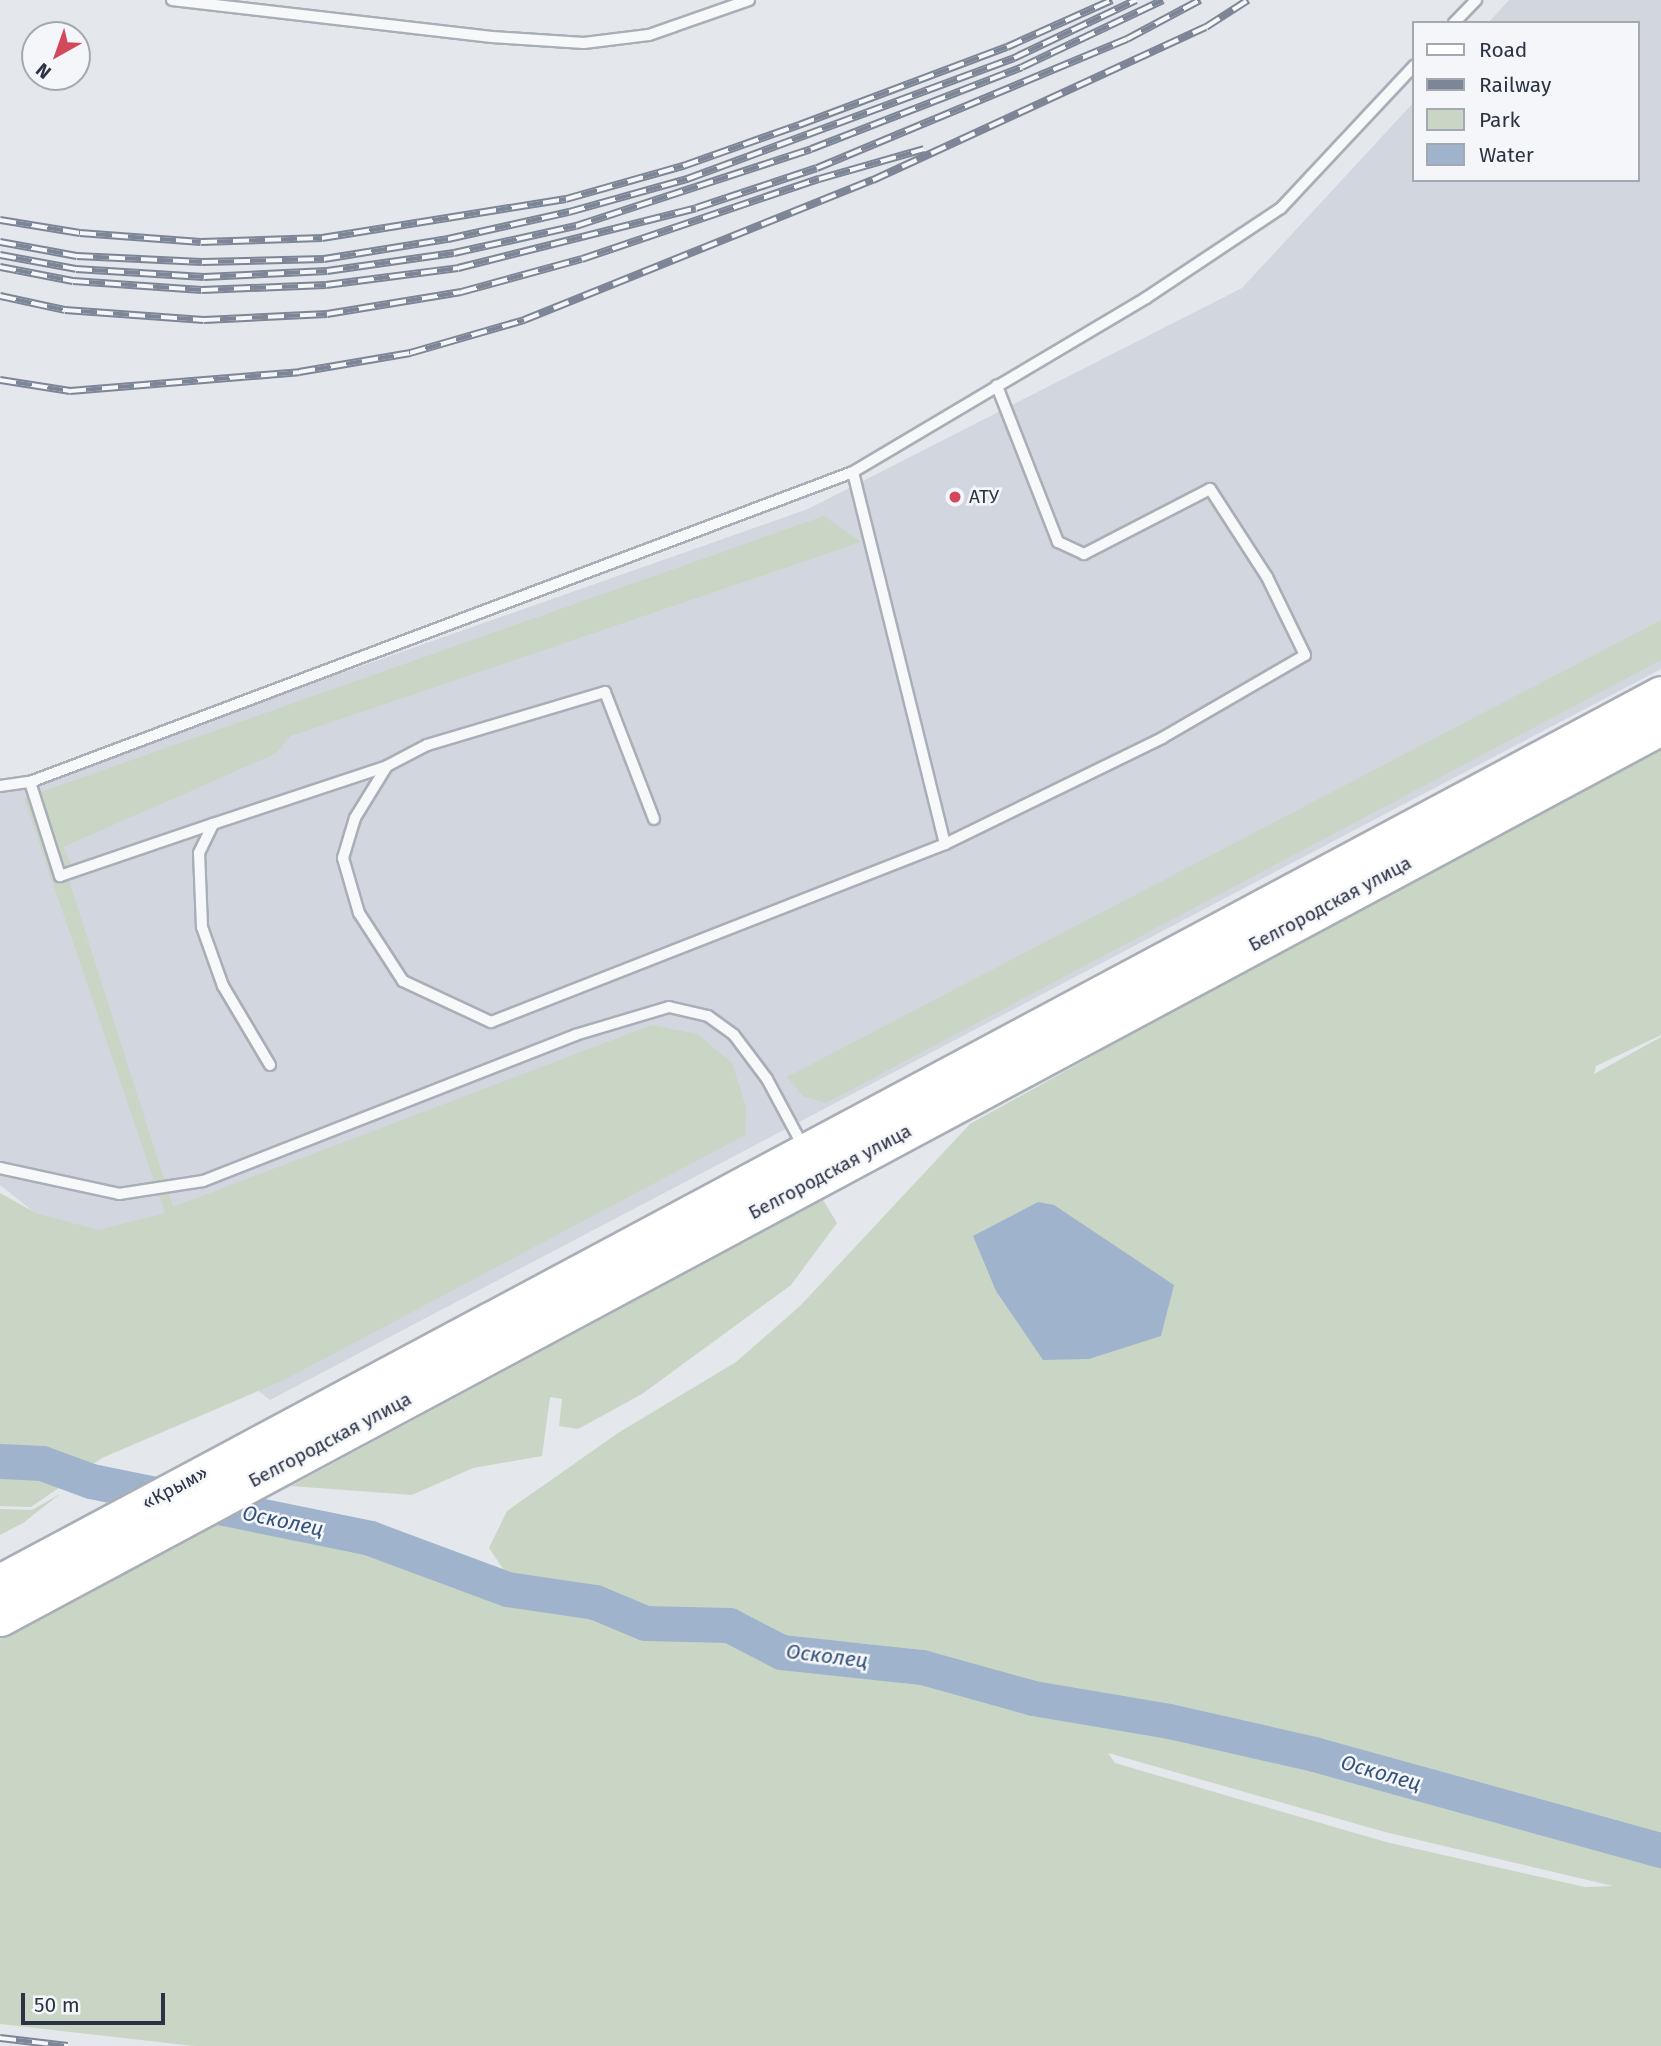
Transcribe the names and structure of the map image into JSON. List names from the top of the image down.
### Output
{
  "streets": {
    "main road": ["Белгородская улица", "«Крым»"]
  },
  "crossings": [
    ["Белгородская улица", "«Крым»"]
  ],
  "water": ["Осколец"],
  "places": ["АТУ"],
  "legend": [
    "Road",
    "Railway",
    "Park",
    "Water"
  ],
  "scale_bar": "50 m",
  "north": "bottom left"
}
